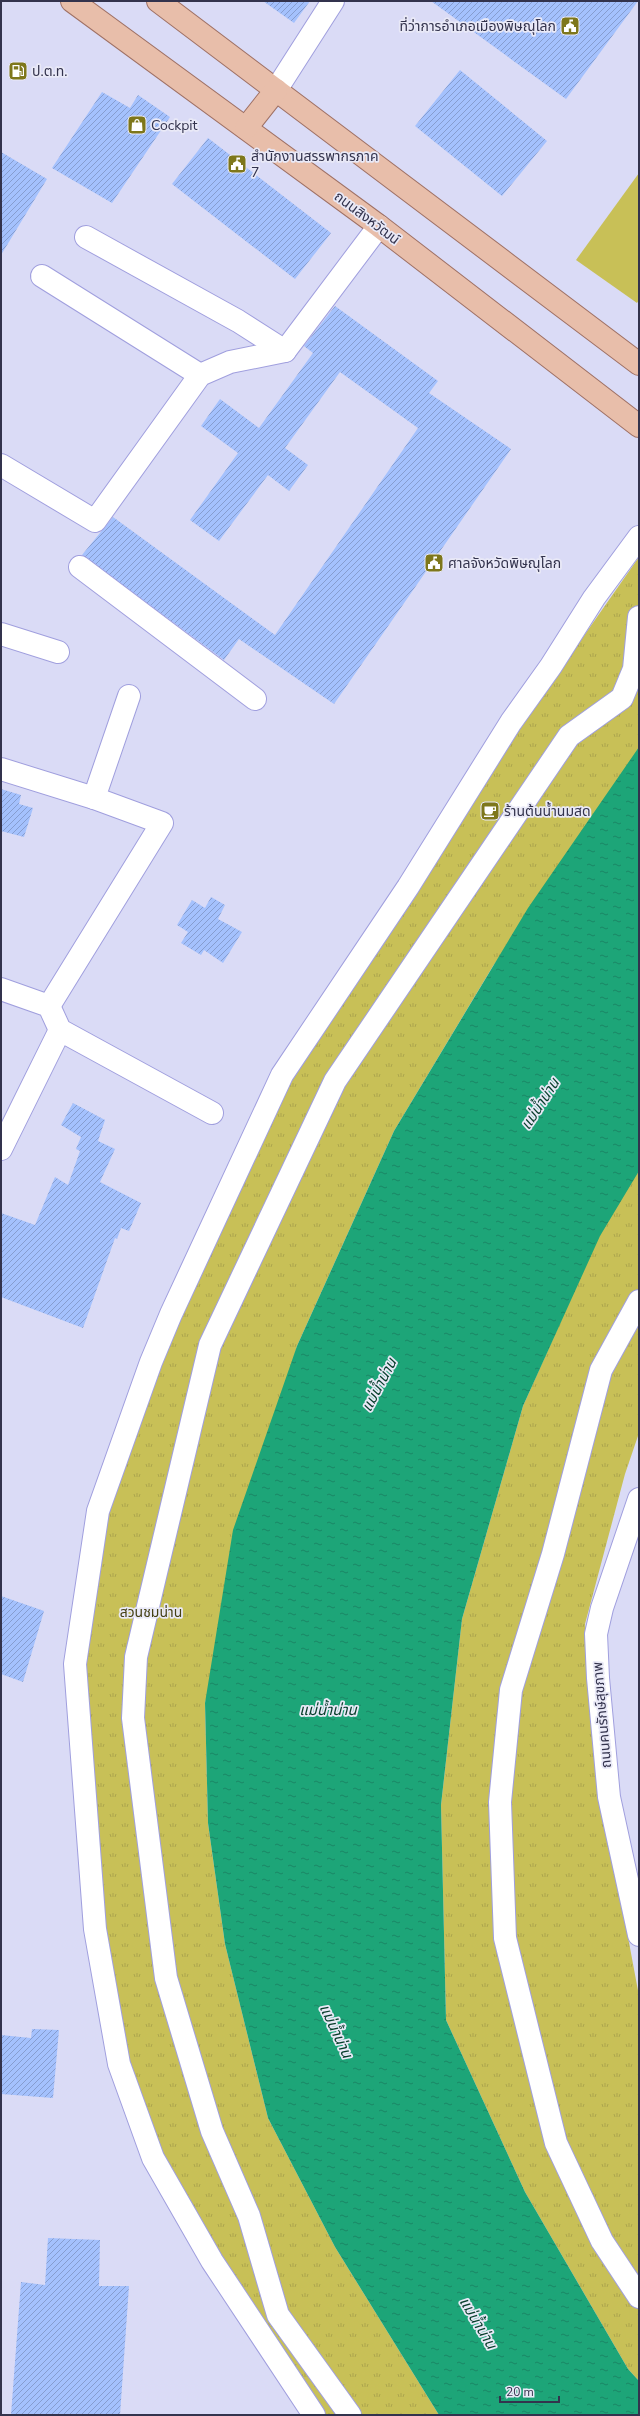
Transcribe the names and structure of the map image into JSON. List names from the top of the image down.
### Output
{
  "streets": {
    "main road": ["ถนนสิงหวัฒน์"],
    "street": ["ถนนคนรักษ์สุขภาพ"]
  },
  "water": ["แม่น้ำน่าน"],
  "parks": ["สวนชมน่าน"],
  "places": {
    "public building": ["ที่ว่าการอำเภอเมืองพิษณุโลก", "สำนักงานสรรพากรภาค 7", "ศาลจังหวัดพิษณุโลก"],
    "fuel station": ["ป.ต.ท."],
    "shop": ["Cockpit"],
    "cafe": ["ร้านต้นน้ำนมสด"]
  },
  "scale_bar": "20 m"
}
